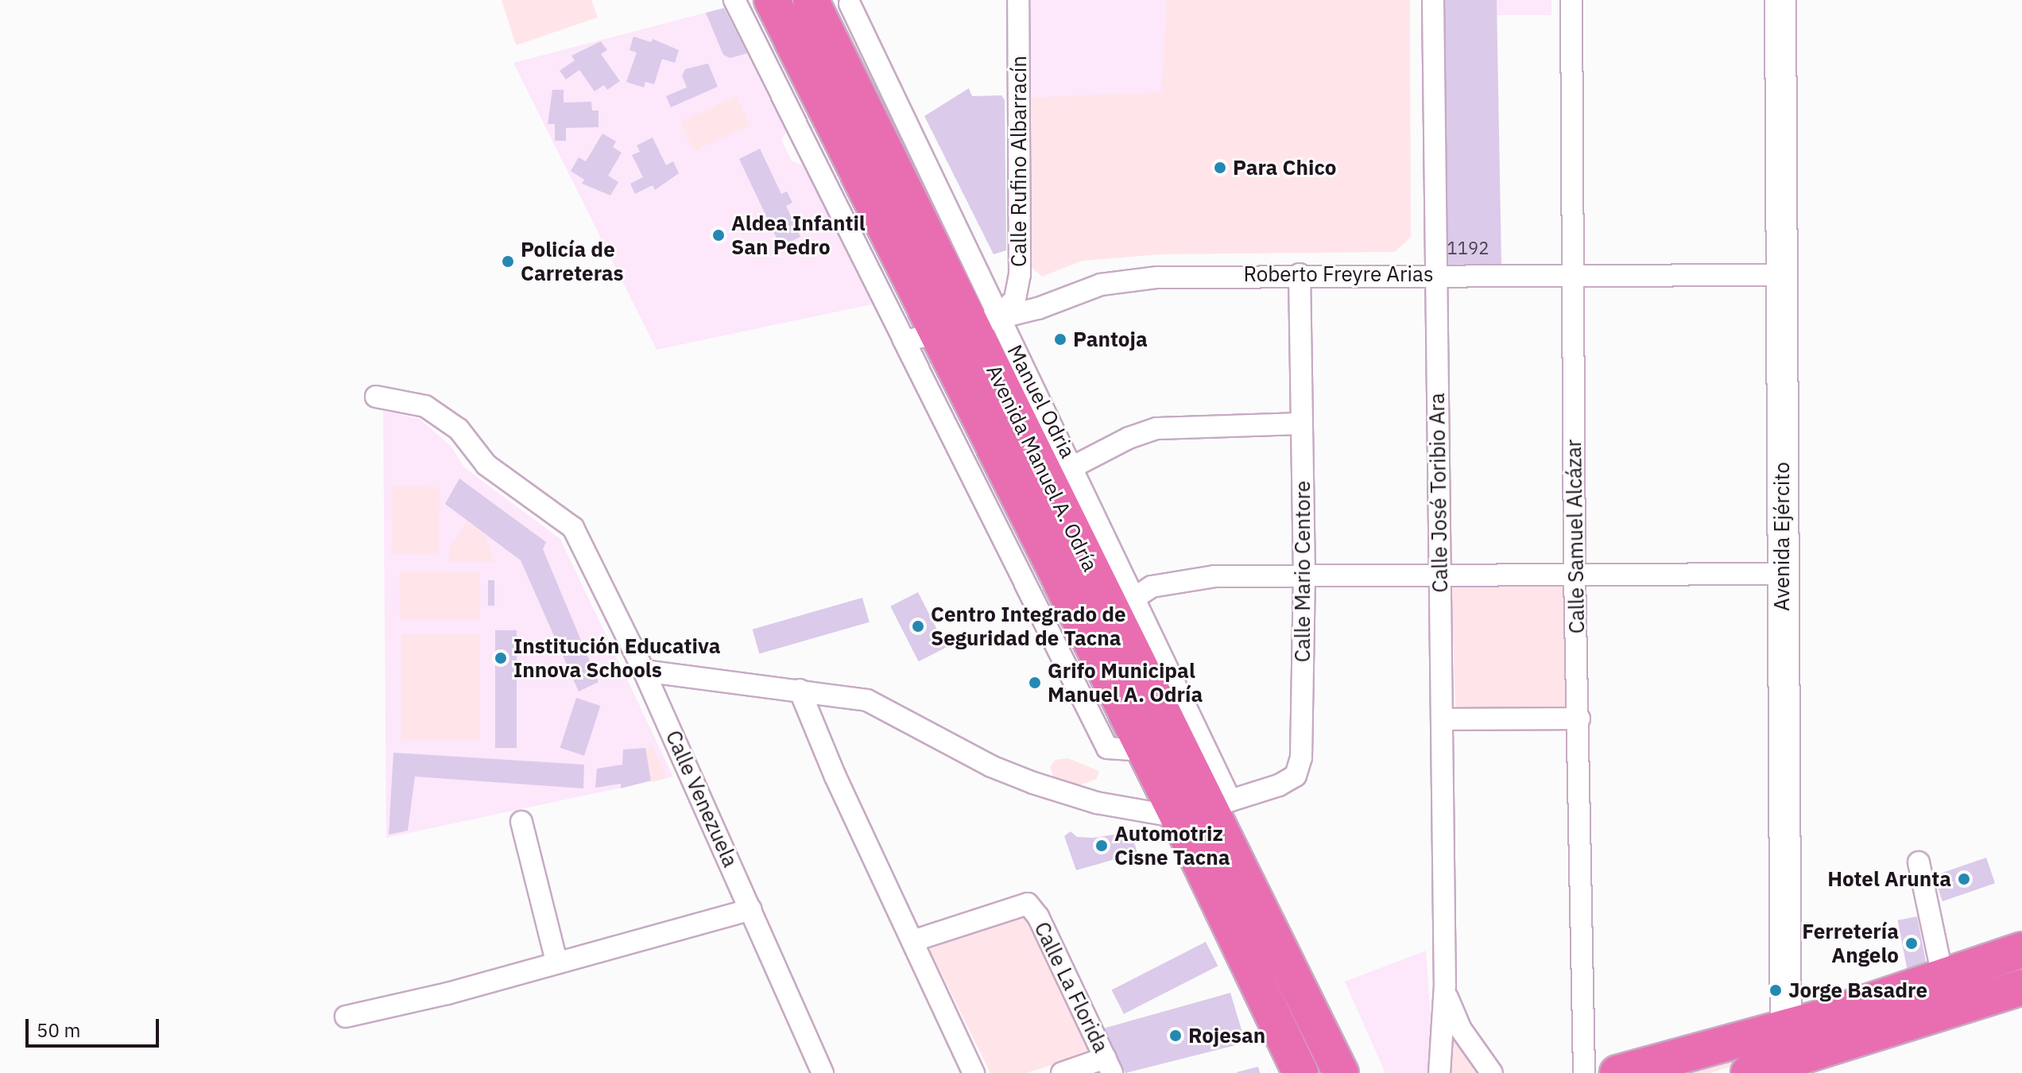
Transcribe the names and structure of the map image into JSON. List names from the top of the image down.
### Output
{
  "streets": {
    "highway": ["Avenida Manuel A. Odría"],
    "main road": ["Avenida Ejército"],
    "street": [
      "Calle Rufino Albarracín",
      "Roberto Freyre Arias",
      "Calle José Toribio Ara",
      "Calle Samuel Alcázar",
      "Calle Mario Centore",
      "Calle Venezuela",
      "Calle La Florida"
    ]
  },
  "crossings": [
    ["Calle Rufino Albarracín", "Roberto Freyre Arias"],
    ["Calle Rufino Albarracín", "Avenida Manuel A. Odría"],
    ["Roberto Freyre Arias", "Avenida Manuel A. Odría"],
    ["Roberto Freyre Arias", "Calle José Toribio Ara"],
    ["Roberto Freyre Arias", "Calle Samuel Alcázar"],
    ["Roberto Freyre Arias", "Avenida Ejército"],
    ["Roberto Freyre Arias", "Calle Mario Centore"],
    ["Avenida Manuel A. Odría", "Calle Mario Centore"]
  ],
  "places": [
    "Para Chico",
    "Aldea Infantil San Pedro",
    "Policía de Carreteras",
    "Pantoja",
    "Centro Integrado de Seguridad de Tacna",
    "Institución Educativa Innova Schools",
    "Grifo Municipal Manuel A. Odría",
    "Automotriz Cisne Tacna",
    "Hotel Arunta",
    "Ferretería Angelo",
    "Jorge Basadre",
    "Rojesan"
  ],
  "house_numbers": ["1192"],
  "scale_bar": "50 m"
}
